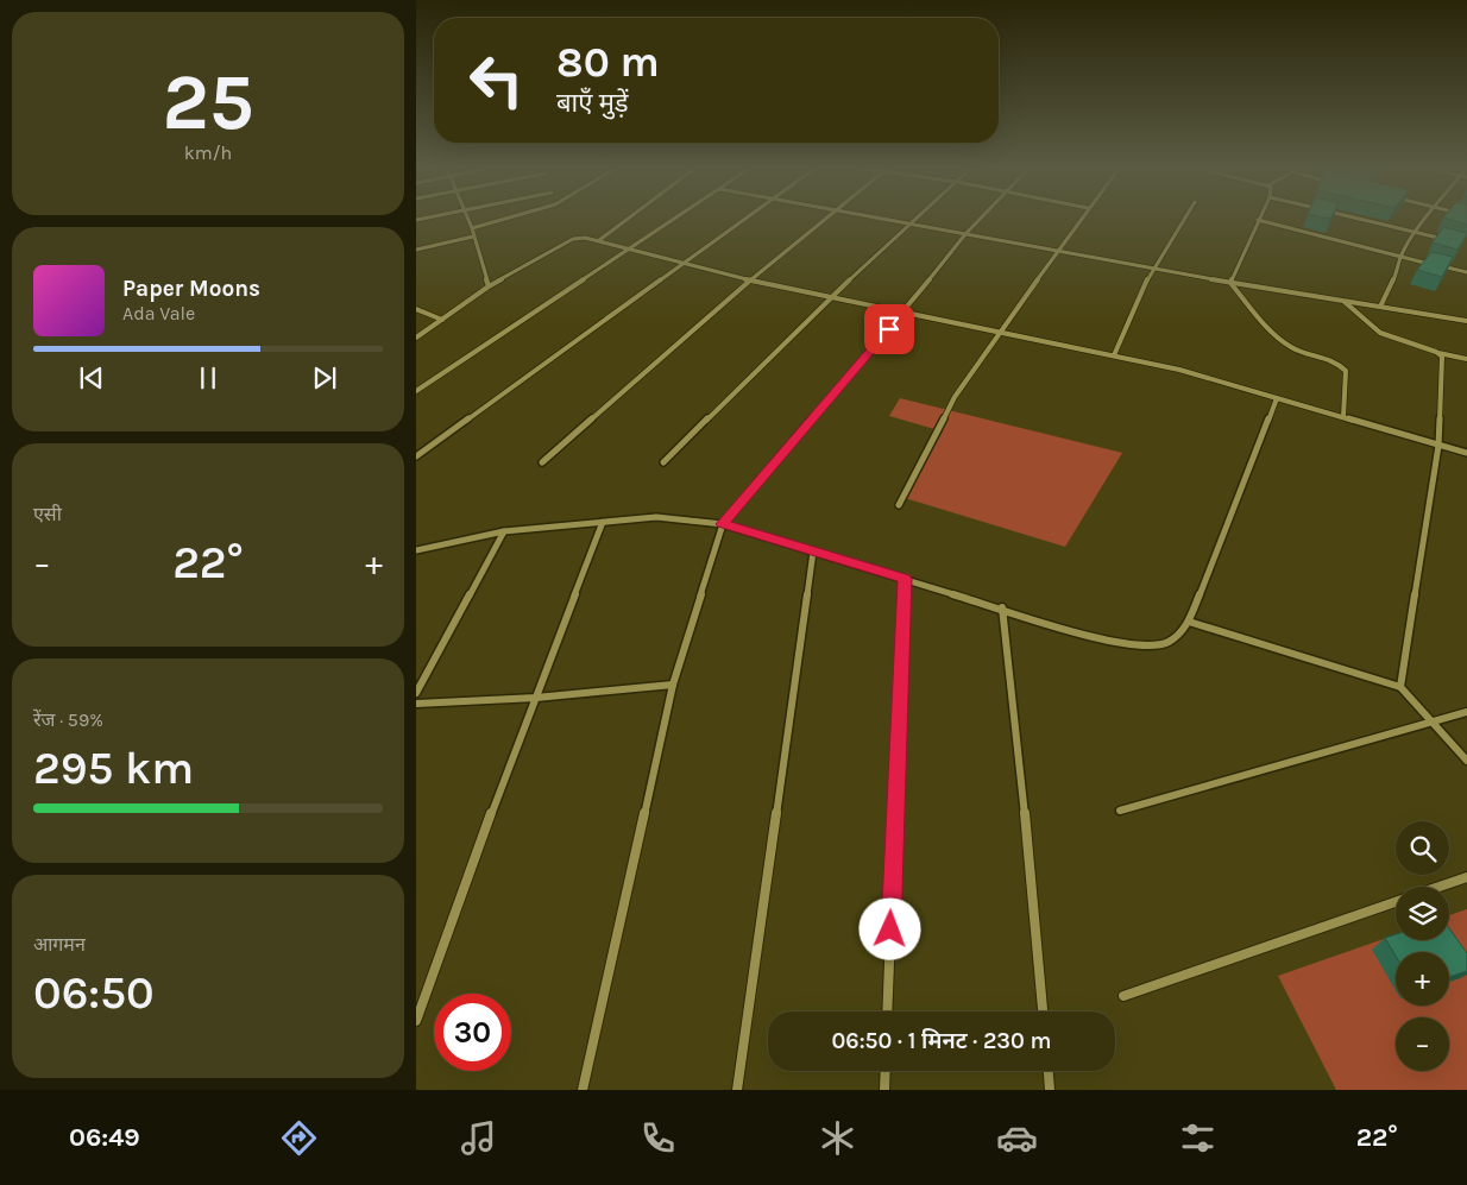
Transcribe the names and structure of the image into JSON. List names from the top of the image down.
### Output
{
  "page": {
    "tile": [
      ["25", "km/h"],
      "एसी",
      ["रेंज · 59%", "295 km"],
      ["आगमन", "06:50"]
    ],
    "turn": ["80 m", "बाएँ मुड़ें"],
    "song": ["Paper Moons", "Ada Vale"],
    "heat": ["−", "22°", "+"],
    "map_buttons": ["+", "−"],
    "limit": "30",
    "trip": "06:50 · 1 मिनट · 230 m",
    "tabs": ["06:49", "22°"]
  }
}
